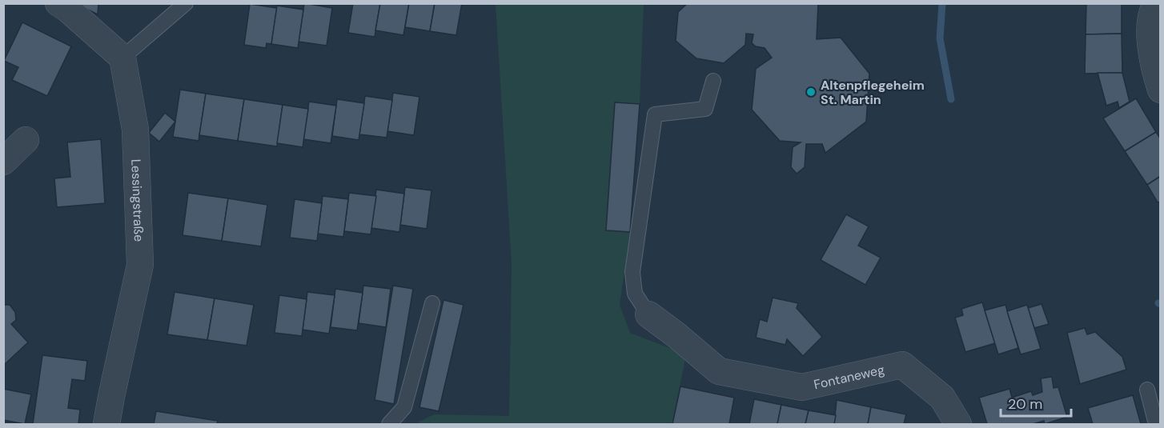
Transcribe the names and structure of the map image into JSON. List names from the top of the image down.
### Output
{
  "streets": {
    "street": ["Lessingstraße", "Fontaneweg"]
  },
  "places": ["Altenpflegeheim St. Martin"],
  "scale_bar": "20 m"
}
